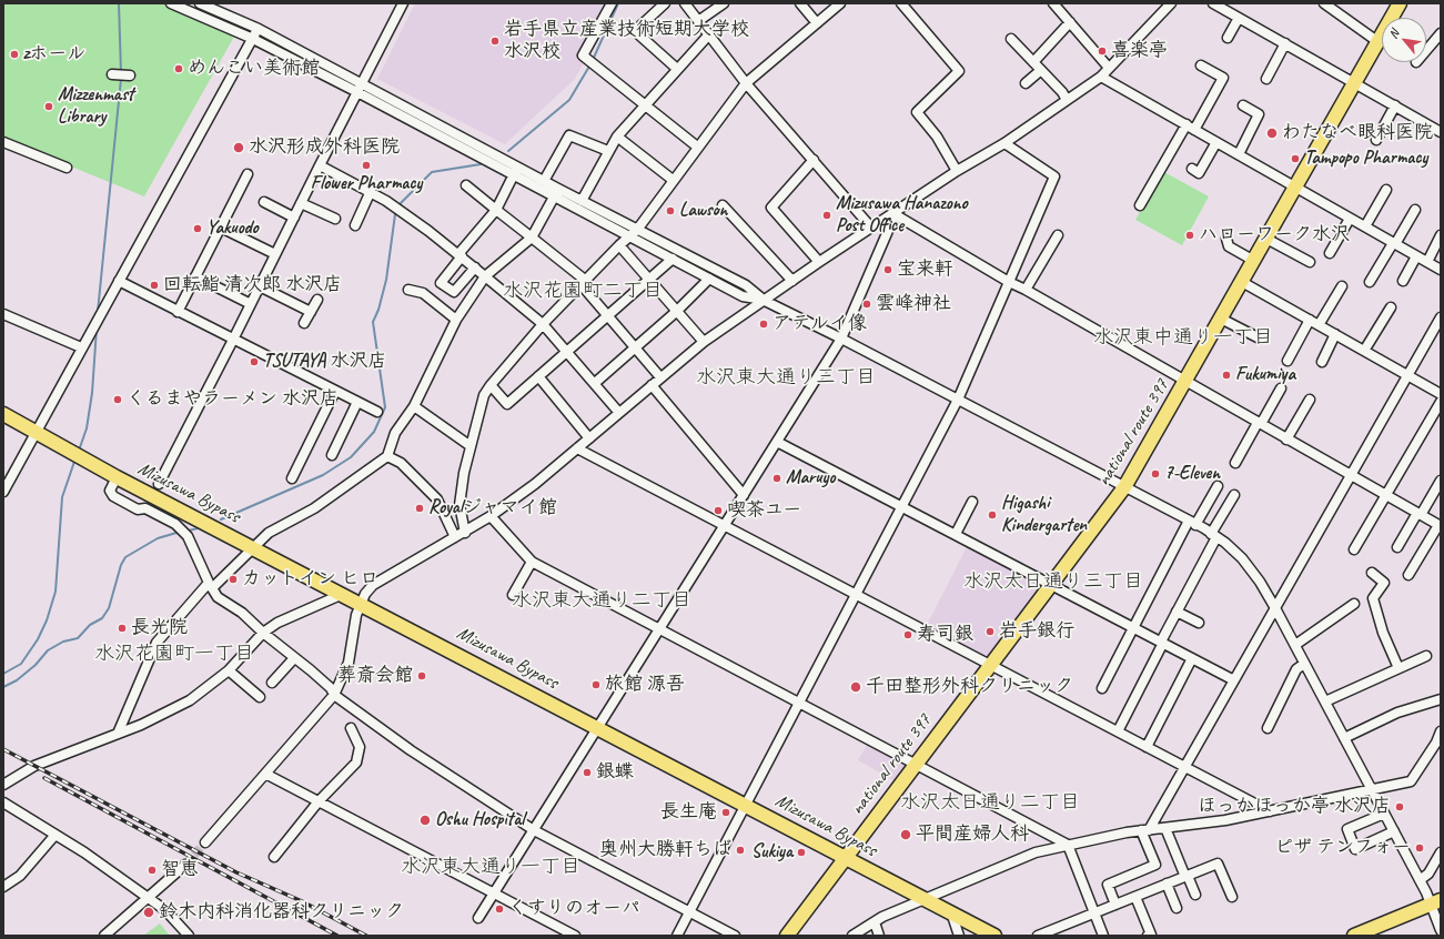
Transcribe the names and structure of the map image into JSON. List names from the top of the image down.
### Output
{
  "streets": {
    "highway": ["national route 397", "Mizusawa Bypass"]
  },
  "crossings": [
    ["national route 397", "Mizusawa Bypass"]
  ],
  "districts": [
    "水沢花園町二丁目",
    "水沢東中通り一丁目",
    "水沢東大通り三丁目",
    "水沢太日通り三丁目",
    "水沢東大通り二丁目",
    "水沢花園町一丁目",
    "水沢太日通り二丁目",
    "水沢東大通り一丁目"
  ],
  "places": [
    "岩手県立産業技術短期大学校 水沢校",
    "喜楽亭",
    "zホール",
    "めんこい美術館",
    "Mizzenmast Library",
    "わたなべ眼科医院",
    "水沢形成外科医院",
    "Tampopo Pharmacy",
    "Flower Pharmacy",
    "Lawson",
    "Mizusawa Hanazono Post Office",
    "Yakuodo",
    "ハローワーク水沢",
    "宝来軒",
    "回転鮨 清次郎 水沢店",
    "雲峰神社",
    "アテルイ像",
    "TSUTAYA 水沢店",
    "Fukumiya",
    "くるまやラーメン 水沢店",
    "7-Eleven",
    "Maruyo",
    "Royalジャマイ館",
    "喫茶ユー",
    "Higashi Kindergarten",
    "カットイン ヒロ",
    "長光院",
    "岩手銀行",
    "寿司銀",
    "葬斎会館",
    "旅館 源吾",
    "千田整形外科クリニック",
    "銀蝶",
    "ほっかほっか亭 水沢店",
    "長生庵",
    "Oshu Hospital",
    "平間産婦人科",
    "ピザ テンフォー",
    "奥州大勝軒ちば",
    "Sukiya",
    "智恵",
    "くすりのオーパ",
    "鈴木内科消化器科クリニック"
  ],
  "north": "top left"
}
